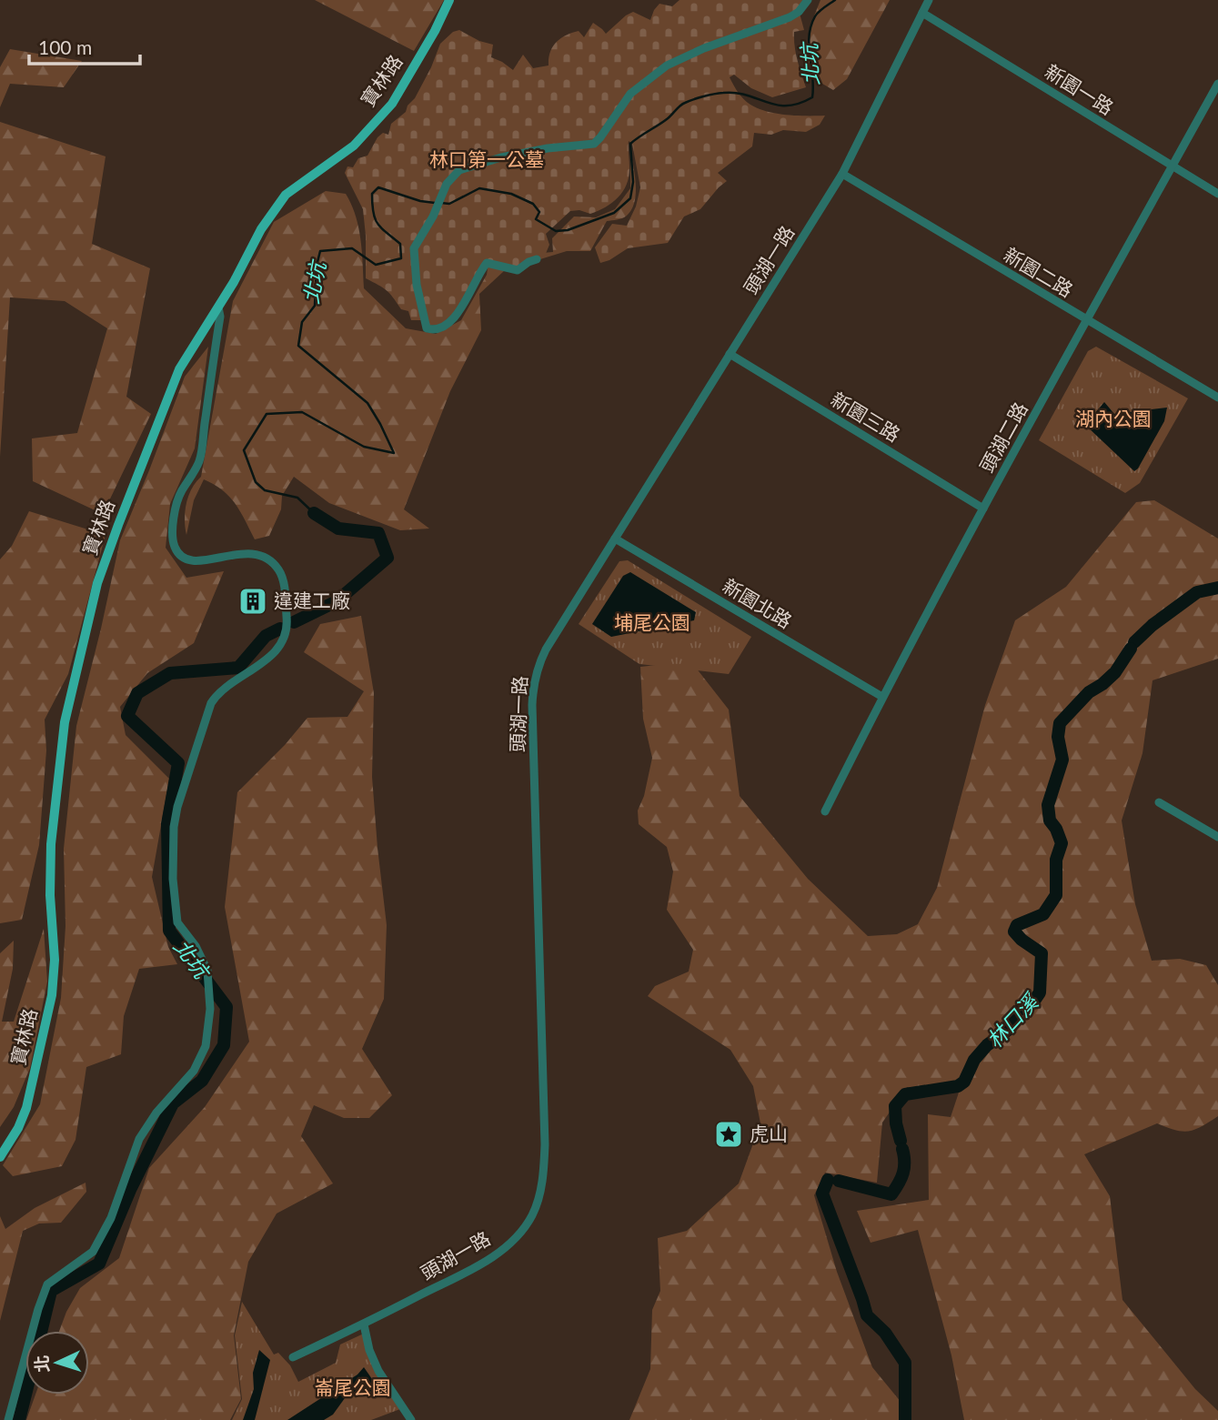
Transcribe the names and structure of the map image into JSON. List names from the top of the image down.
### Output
{
  "streets": {
    "main road": ["寶林路"],
    "street": [
      "新園一路",
      "頭湖一路",
      "新園二路",
      "新園三路",
      "頭湖二路",
      "新園北路"
    ]
  },
  "crossings": [
    ["新園一路", "頭湖一路"],
    ["新園一路", "頭湖二路"],
    ["頭湖一路", "新園二路"],
    ["頭湖一路", "新園三路"],
    ["頭湖一路", "新園北路"],
    ["新園二路", "頭湖二路"],
    ["新園三路", "頭湖二路"],
    ["頭湖二路", "新園北路"]
  ],
  "water": ["北坑", "林口溪"],
  "parks": [
    "林口第一公墓",
    "湖內公園",
    "埔尾公園",
    "崙尾公園"
  ],
  "places": {
    "building": ["違建工廠"],
    "place": ["虎山"]
  },
  "scale_bar": "100 m",
  "north": "left"
}
